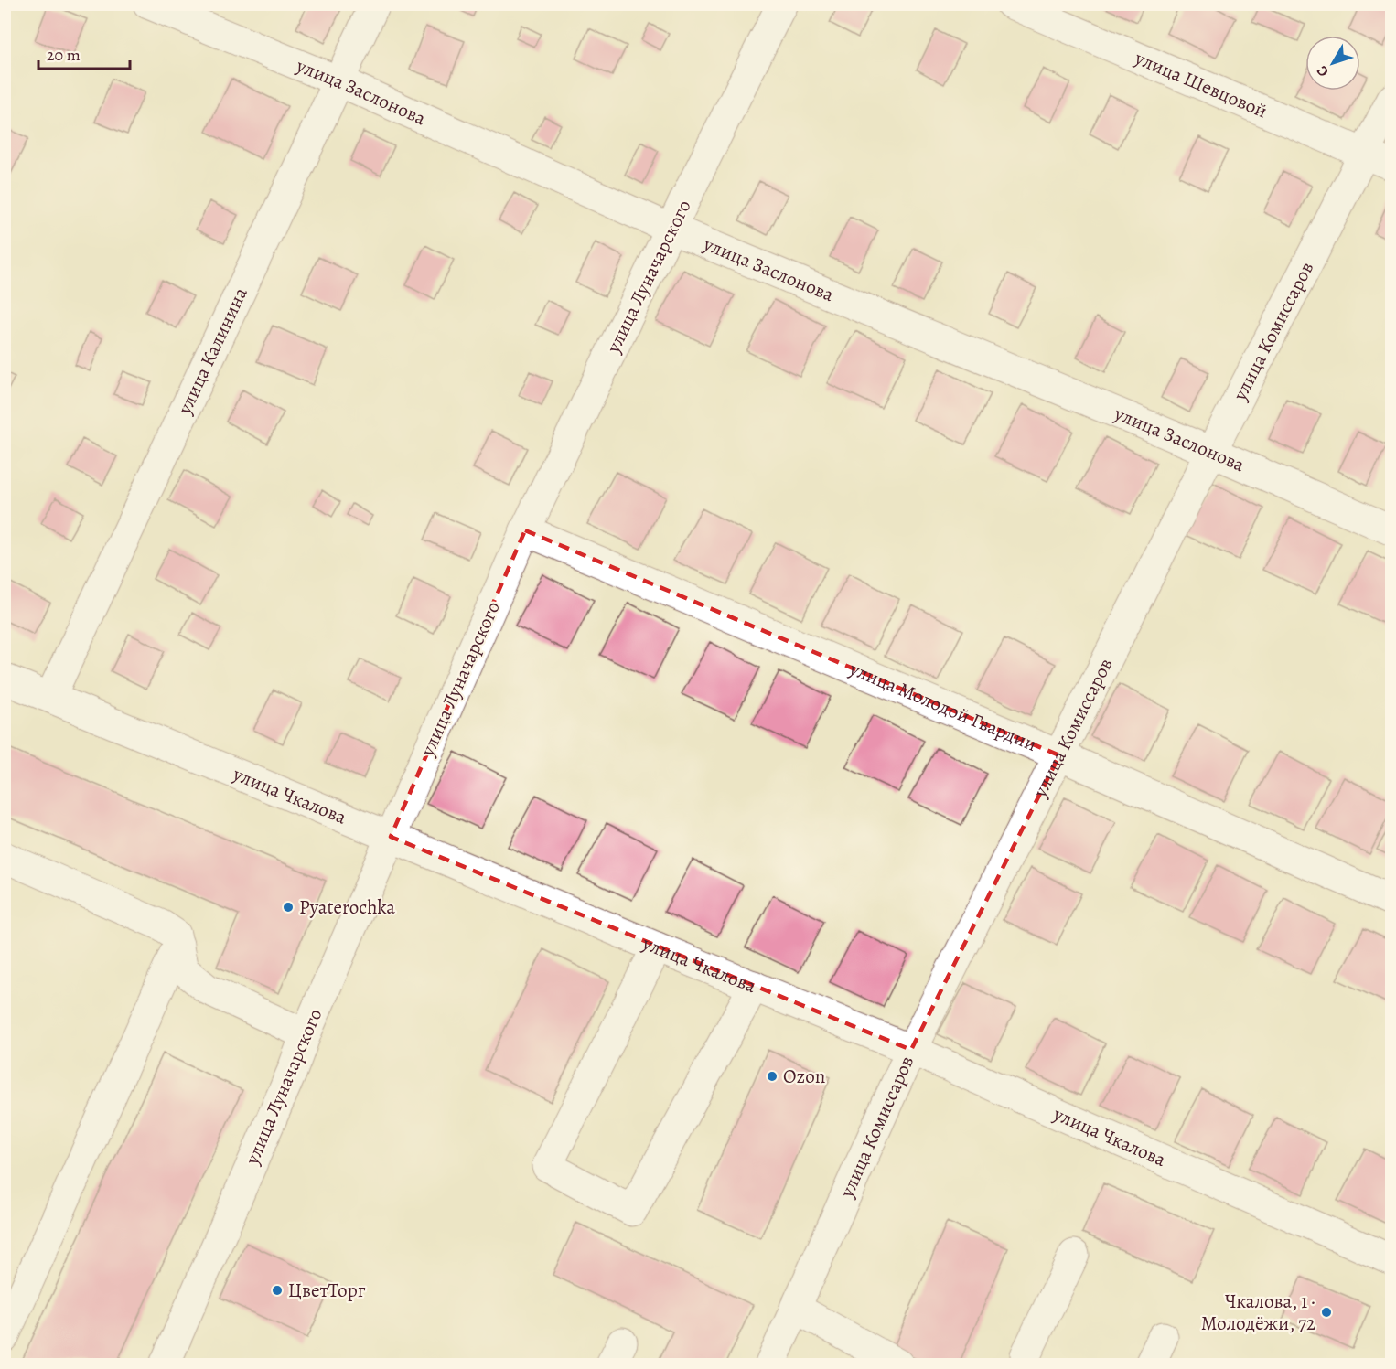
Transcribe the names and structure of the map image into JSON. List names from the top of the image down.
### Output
{
  "streets": {
    "street": [
      "улица Шевцовой",
      "улица Заслонова",
      "улица Луначарского",
      "улица Комиссаров",
      "улица Калинина",
      "улица Молодой Гвардии",
      "улица Чкалова"
    ]
  },
  "crossings": [
    ["улица Шевцовой", "улица Комиссаров"],
    ["улица Заслонова", "улица Луначарского"],
    ["улица Заслонова", "улица Комиссаров"],
    ["улица Заслонова", "улица Калинина"],
    ["улица Луначарского", "улица Молодой Гвардии"],
    ["улица Луначарского", "улица Чкалова"],
    ["улица Комиссаров", "улица Молодой Гвардии"],
    ["улица Комиссаров", "улица Чкалова"],
    ["улица Калинина", "улица Чкалова"]
  ],
  "places": [
    "Pyaterochka",
    "Ozon",
    "ЦветТорг",
    "Чкалова, 1 · Молодёжи, 72"
  ],
  "scale_bar": "20 m",
  "north": "bottom left"
}
